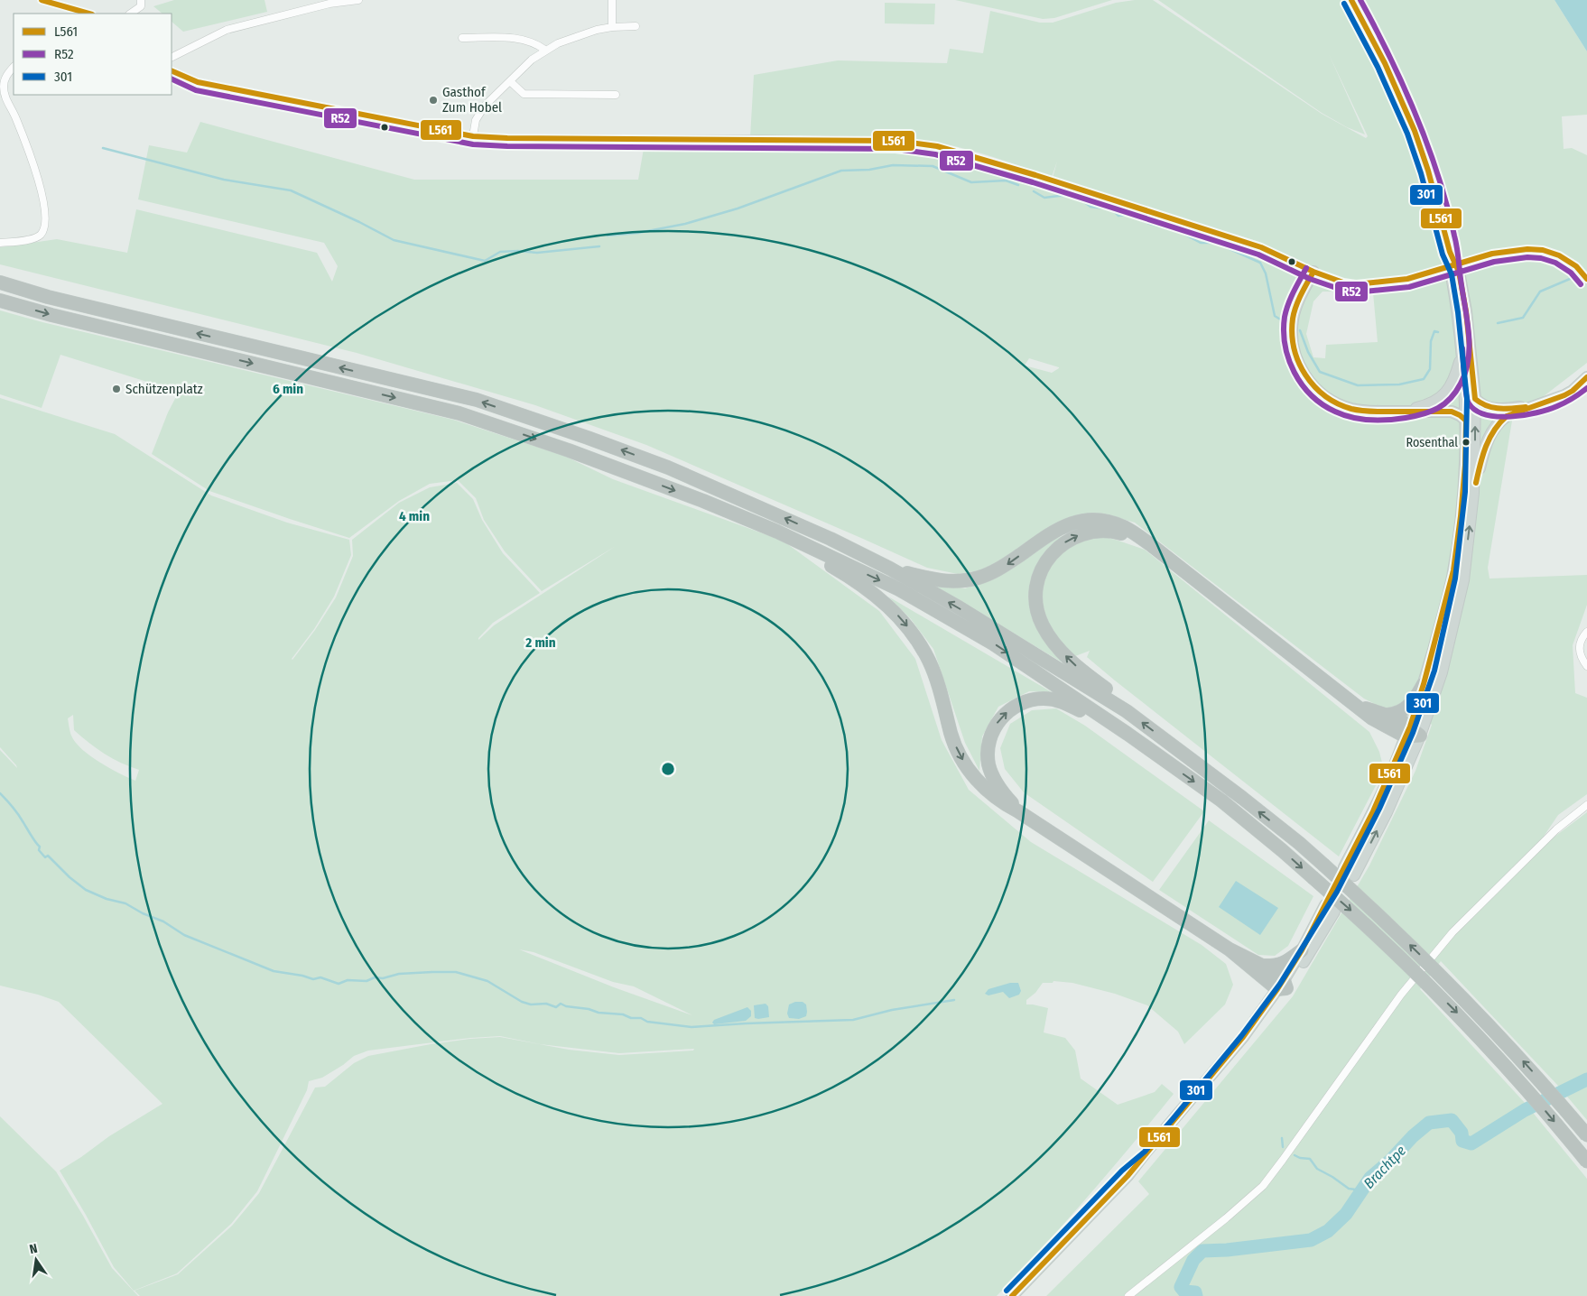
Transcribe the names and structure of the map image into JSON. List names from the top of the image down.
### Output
{
  "water": ["Brachtpe"],
  "places": ["Gasthof Zum Hobel", "Schützenplatz", "Rosenthal"],
  "lines": ["transit line L561", "transit line R52", "transit line 301"],
  "legend": ["L561", "R52", "301"],
  "north": "top",
  "rings": ["6 min", "4 min", "2 min"]
}
